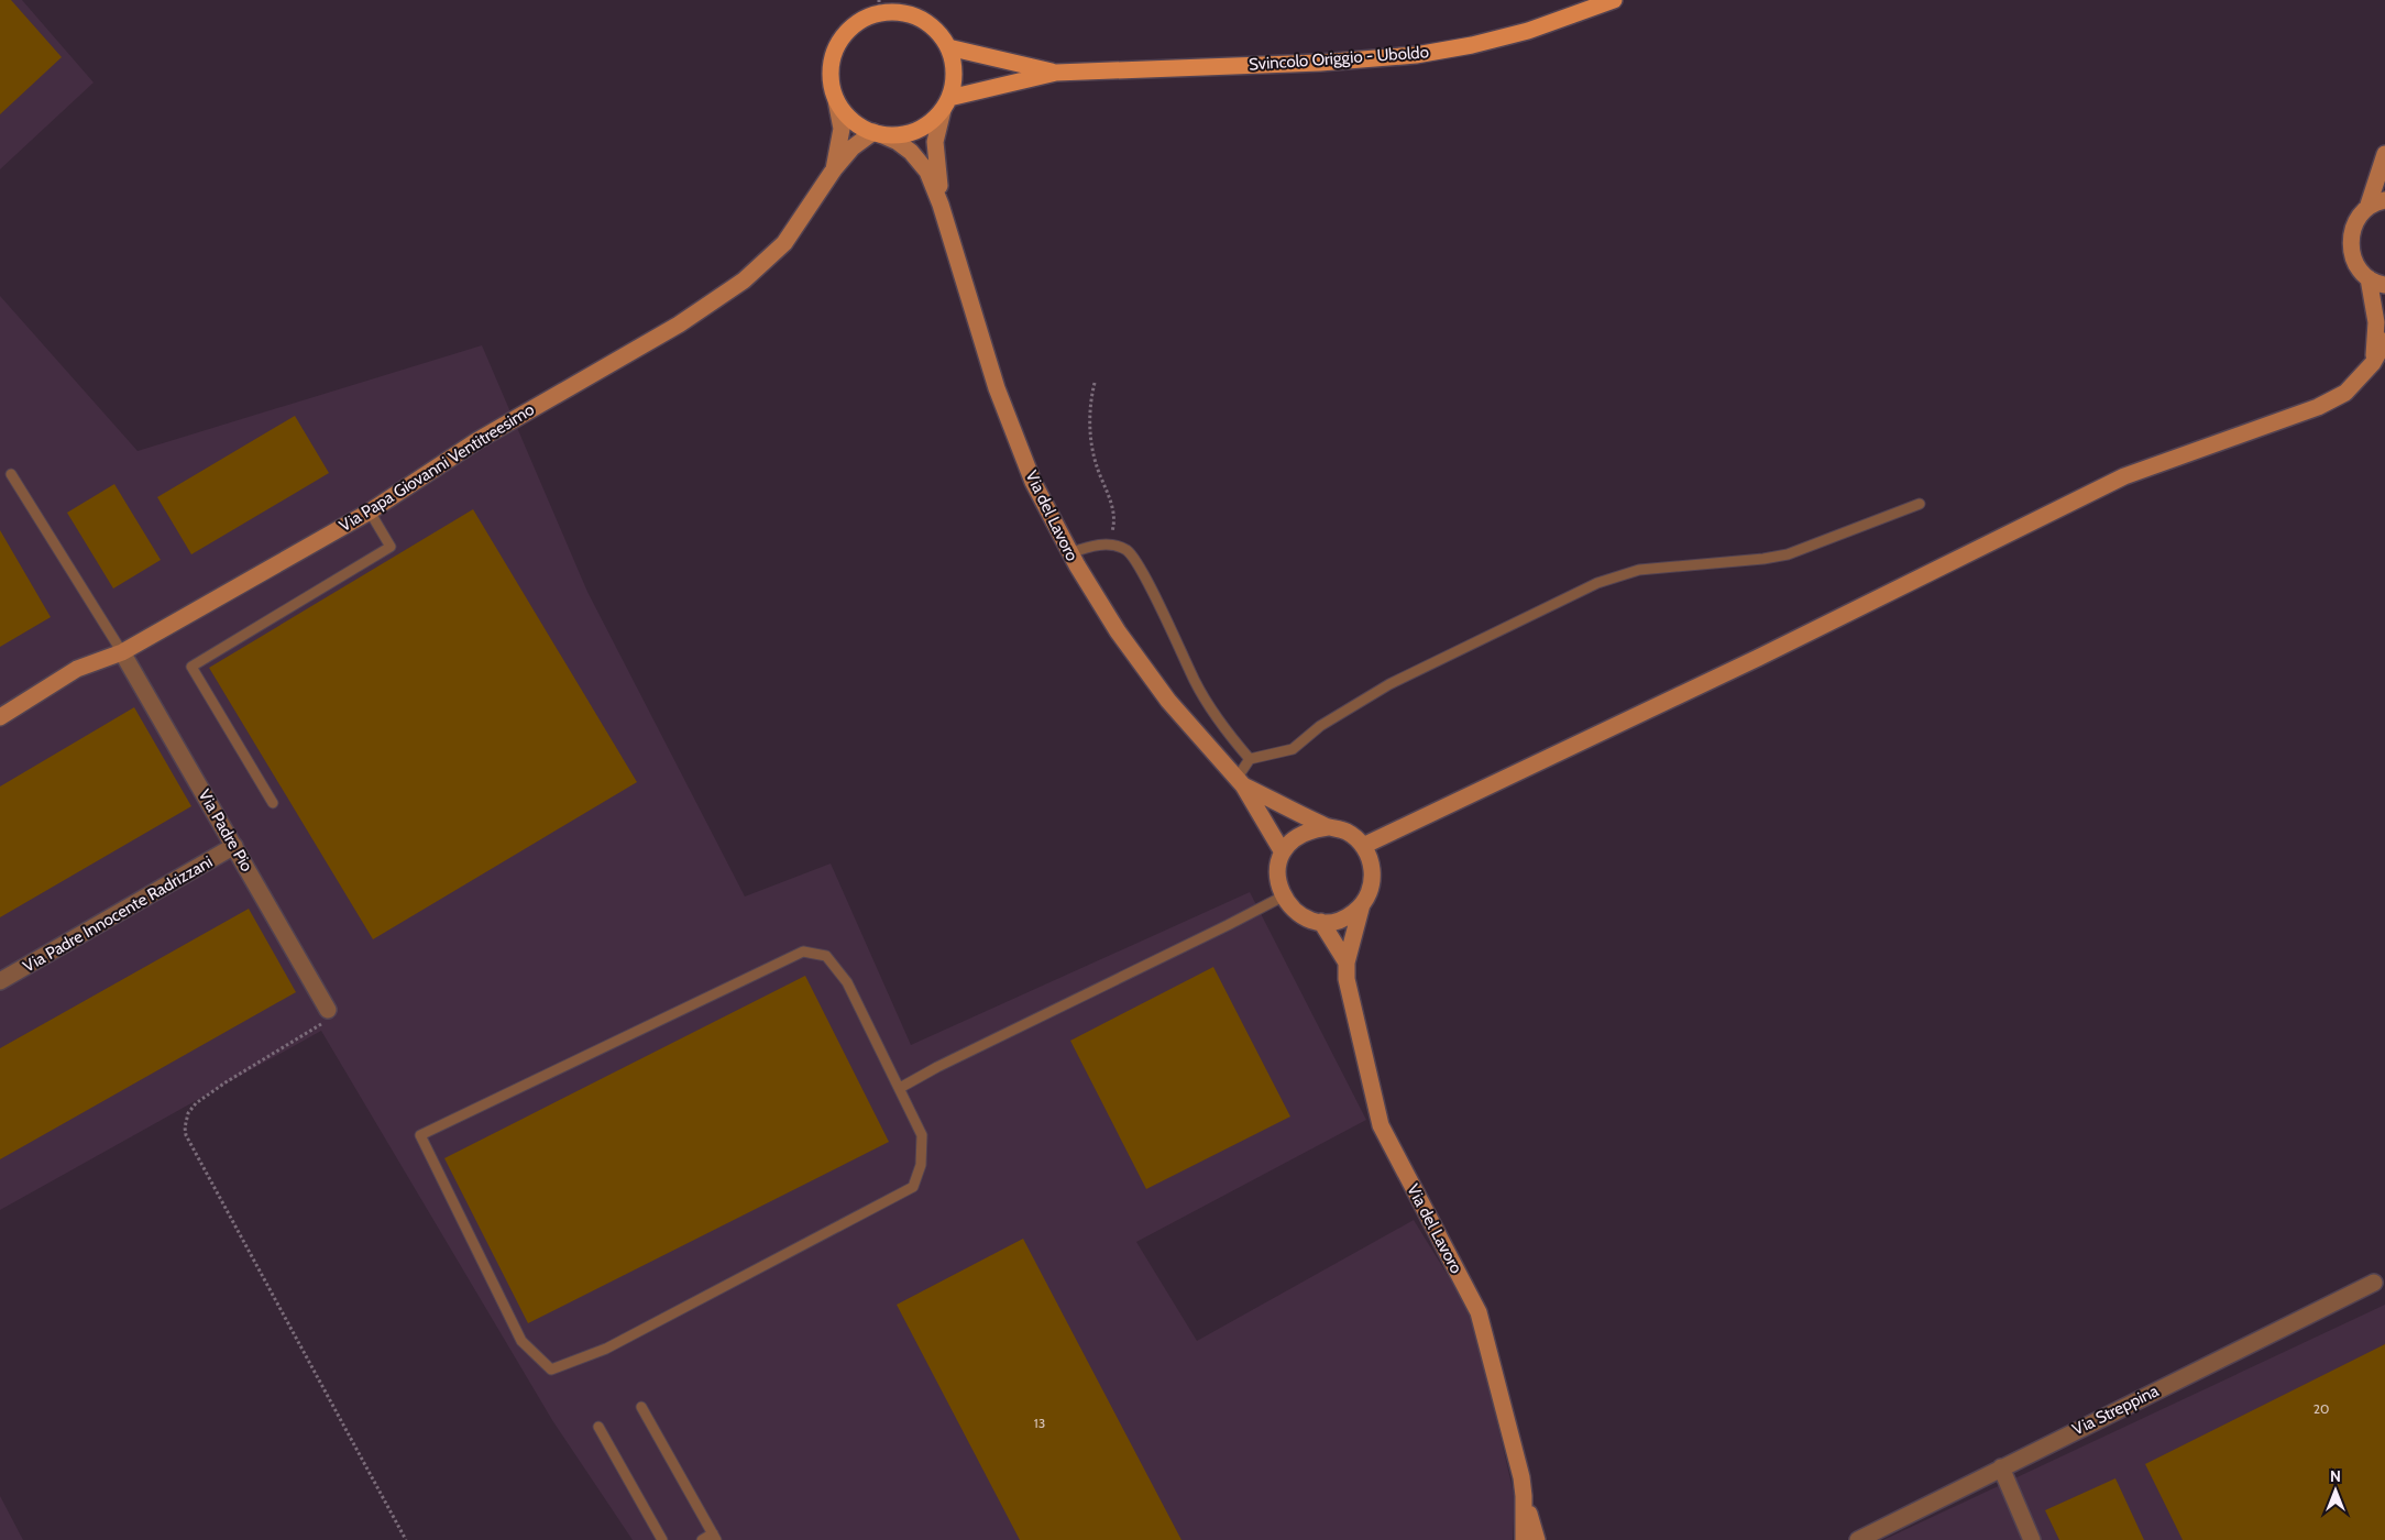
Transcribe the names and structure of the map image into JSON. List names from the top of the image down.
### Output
{
  "streets": {
    "main road": ["Svincolo Origgio - Uboldo"],
    "street": [
      "Via Papa Giovanni Ventitreesimo",
      "Via del Lavoro",
      "Via Padre Pio",
      "Via Padre Innocente Radrizzani",
      "Via Streppina"
    ]
  },
  "crossings": [
    ["Svincolo Origgio - Uboldo", "Via Papa Giovanni Ventitreesimo"],
    ["Svincolo Origgio - Uboldo", "Via del Lavoro"],
    ["Via Papa Giovanni Ventitreesimo", "Via del Lavoro"],
    ["Via Papa Giovanni Ventitreesimo", "Via Padre Pio"],
    ["Via Padre Pio", "Via Padre Innocente Radrizzani"]
  ],
  "house_numbers": ["20", "13"],
  "north": "top"
}
